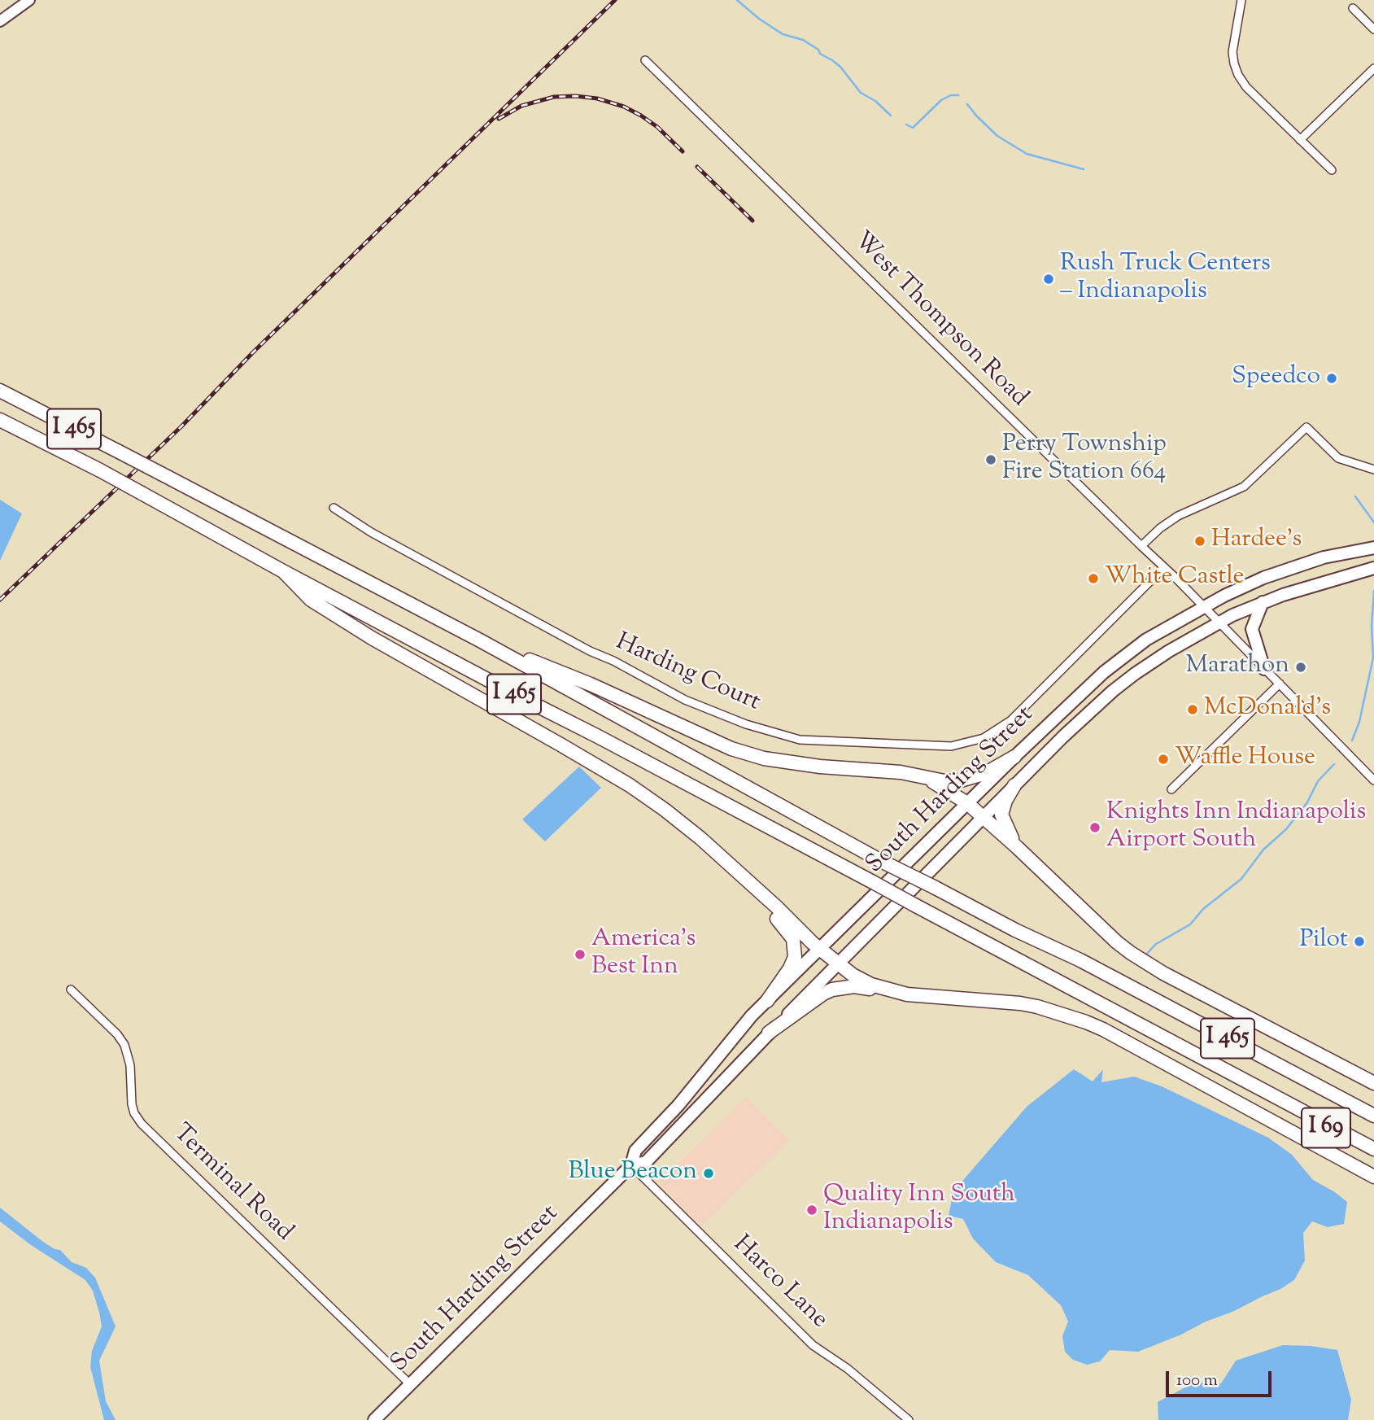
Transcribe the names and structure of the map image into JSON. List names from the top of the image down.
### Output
{
  "streets": {
    "highway": ["I 465", "I 69"],
    "main road": ["South Harding Street"],
    "street": [
      "West Thompson Road",
      "Harding Court",
      "Terminal Road",
      "Harco Lane"
    ]
  },
  "crossings": [
    ["West Thompson Road", "Harding Court"],
    ["West Thompson Road", "South Harding Street"],
    ["I 465", "I 69"],
    ["South Harding Street", "Terminal Road"],
    ["South Harding Street", "Harco Lane"]
  ],
  "places": [
    "Rush Truck Centers – Indianapolis",
    "Speedco",
    "Perry Township Fire Station 664",
    "Hardee's",
    "White Castle",
    "Marathon",
    "McDonald's",
    "Waffle House",
    "Knights Inn Indianapolis Airport South",
    "Pilot",
    "America's Best Inn",
    "Blue Beacon",
    "Quality Inn South Indianapolis"
  ],
  "scale_bar": "100 m"
}
